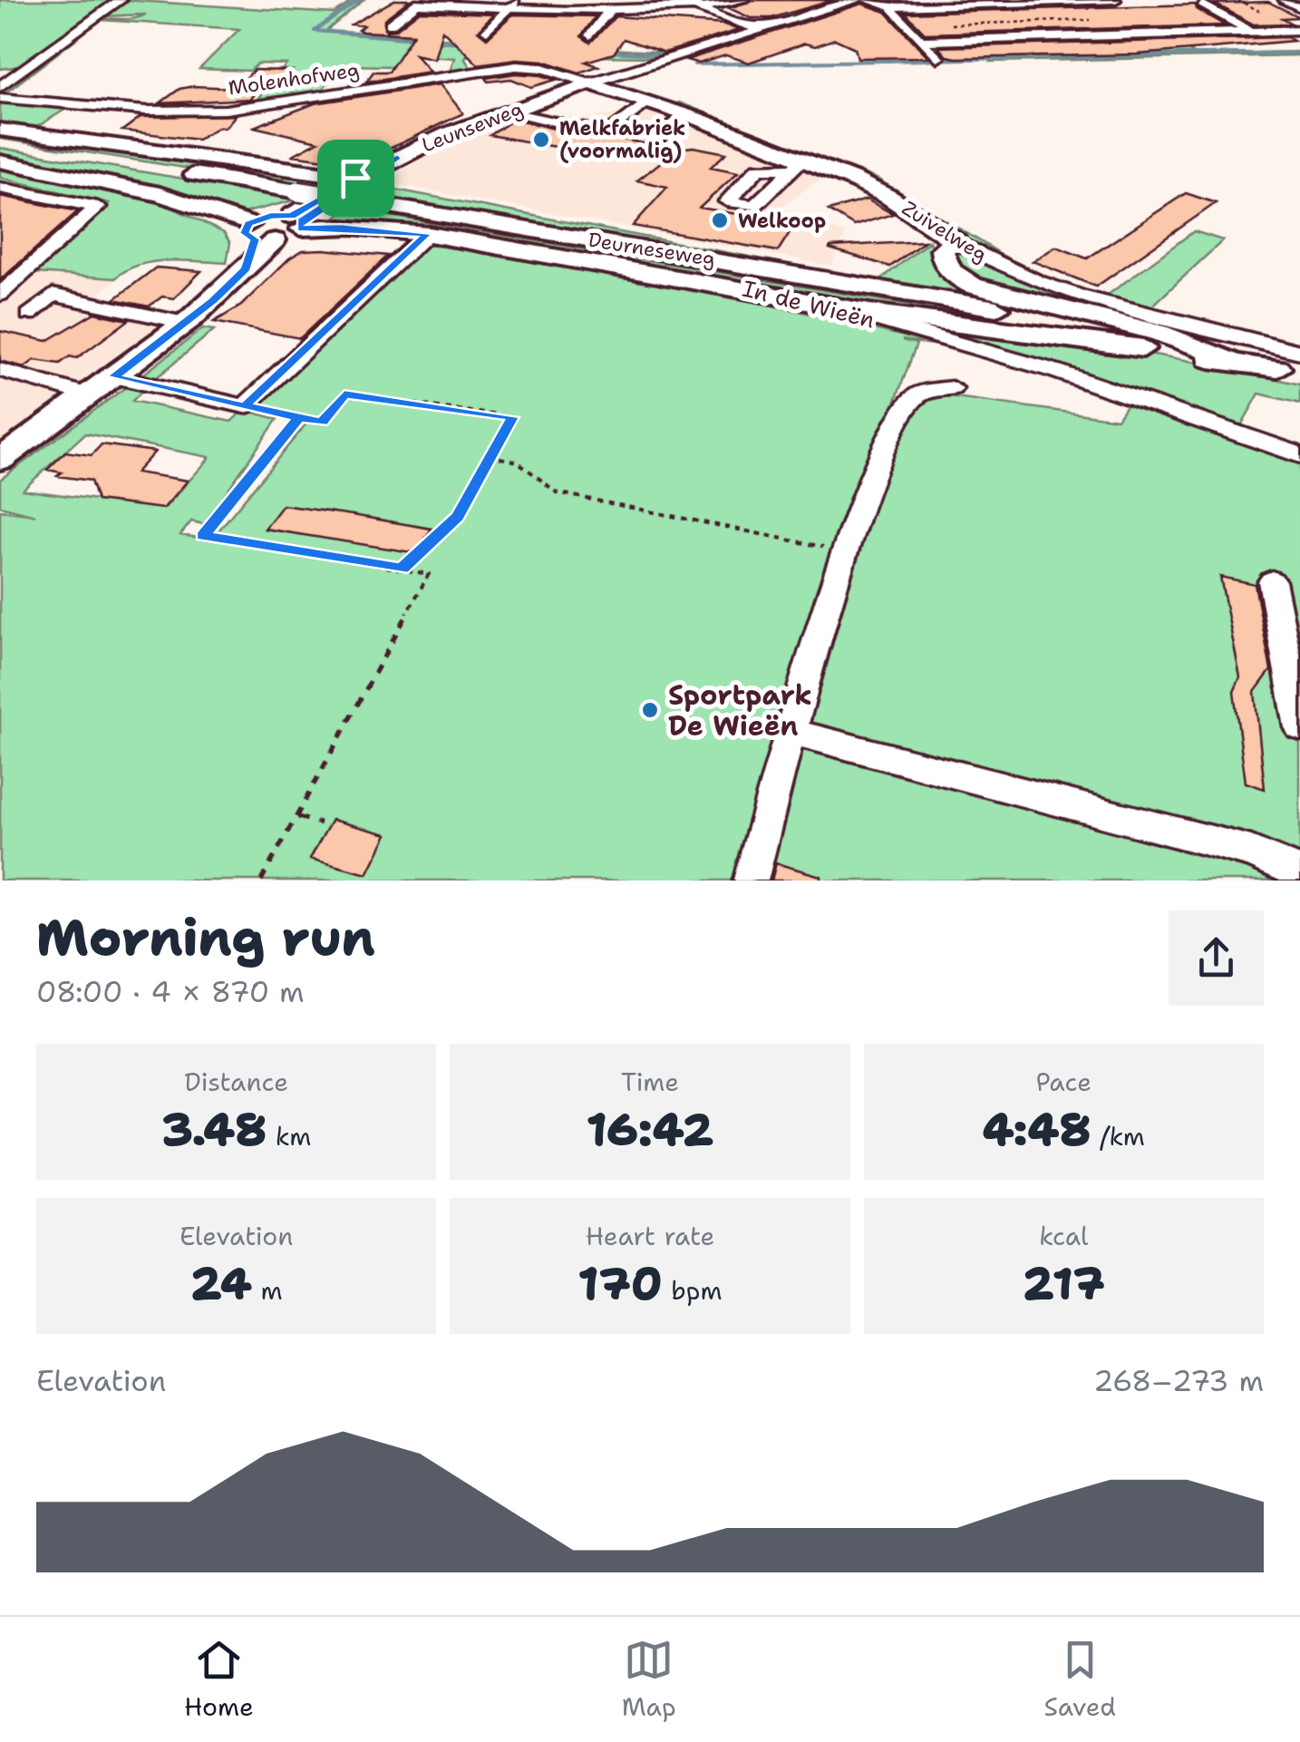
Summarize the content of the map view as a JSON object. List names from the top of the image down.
{
  "streets": {
    "main road": [
      "Leunseweg",
      "Zuivelweg",
      "Deurneseweg",
      "In de Wieën"
    ],
    "street": ["Molenhofweg"]
  },
  "crossings": [
    ["Molenhofweg", "Leunseweg"],
    ["Molenhofweg", "Zuivelweg"],
    ["Leunseweg", "Zuivelweg"],
    ["Leunseweg", "Deurneseweg"],
    ["Leunseweg", "In de Wieën"],
    ["Zuivelweg", "Deurneseweg"],
    ["Zuivelweg", "In de Wieën"],
    ["Deurneseweg", "In de Wieën"]
  ],
  "places": ["Melkfabriek (voormalig)", "Welkoop", "Sportpark De Wieën"],
  "page": {
    "heading": ["Morning run", "08:00 · 4 × 870 m"],
    "stats": [
      ["Distance", "3.48 km"],
      ["Time", "16:42"],
      ["Pace", "4:48 /km"],
      ["Elevation", "24 m"],
      ["Heart rate", "170 bpm"],
      ["kcal", "217"]
    ],
    "chart": ["Elevation", "268–273 m"],
    "tabs": ["Home", "Map", "Saved"]
  }
}
